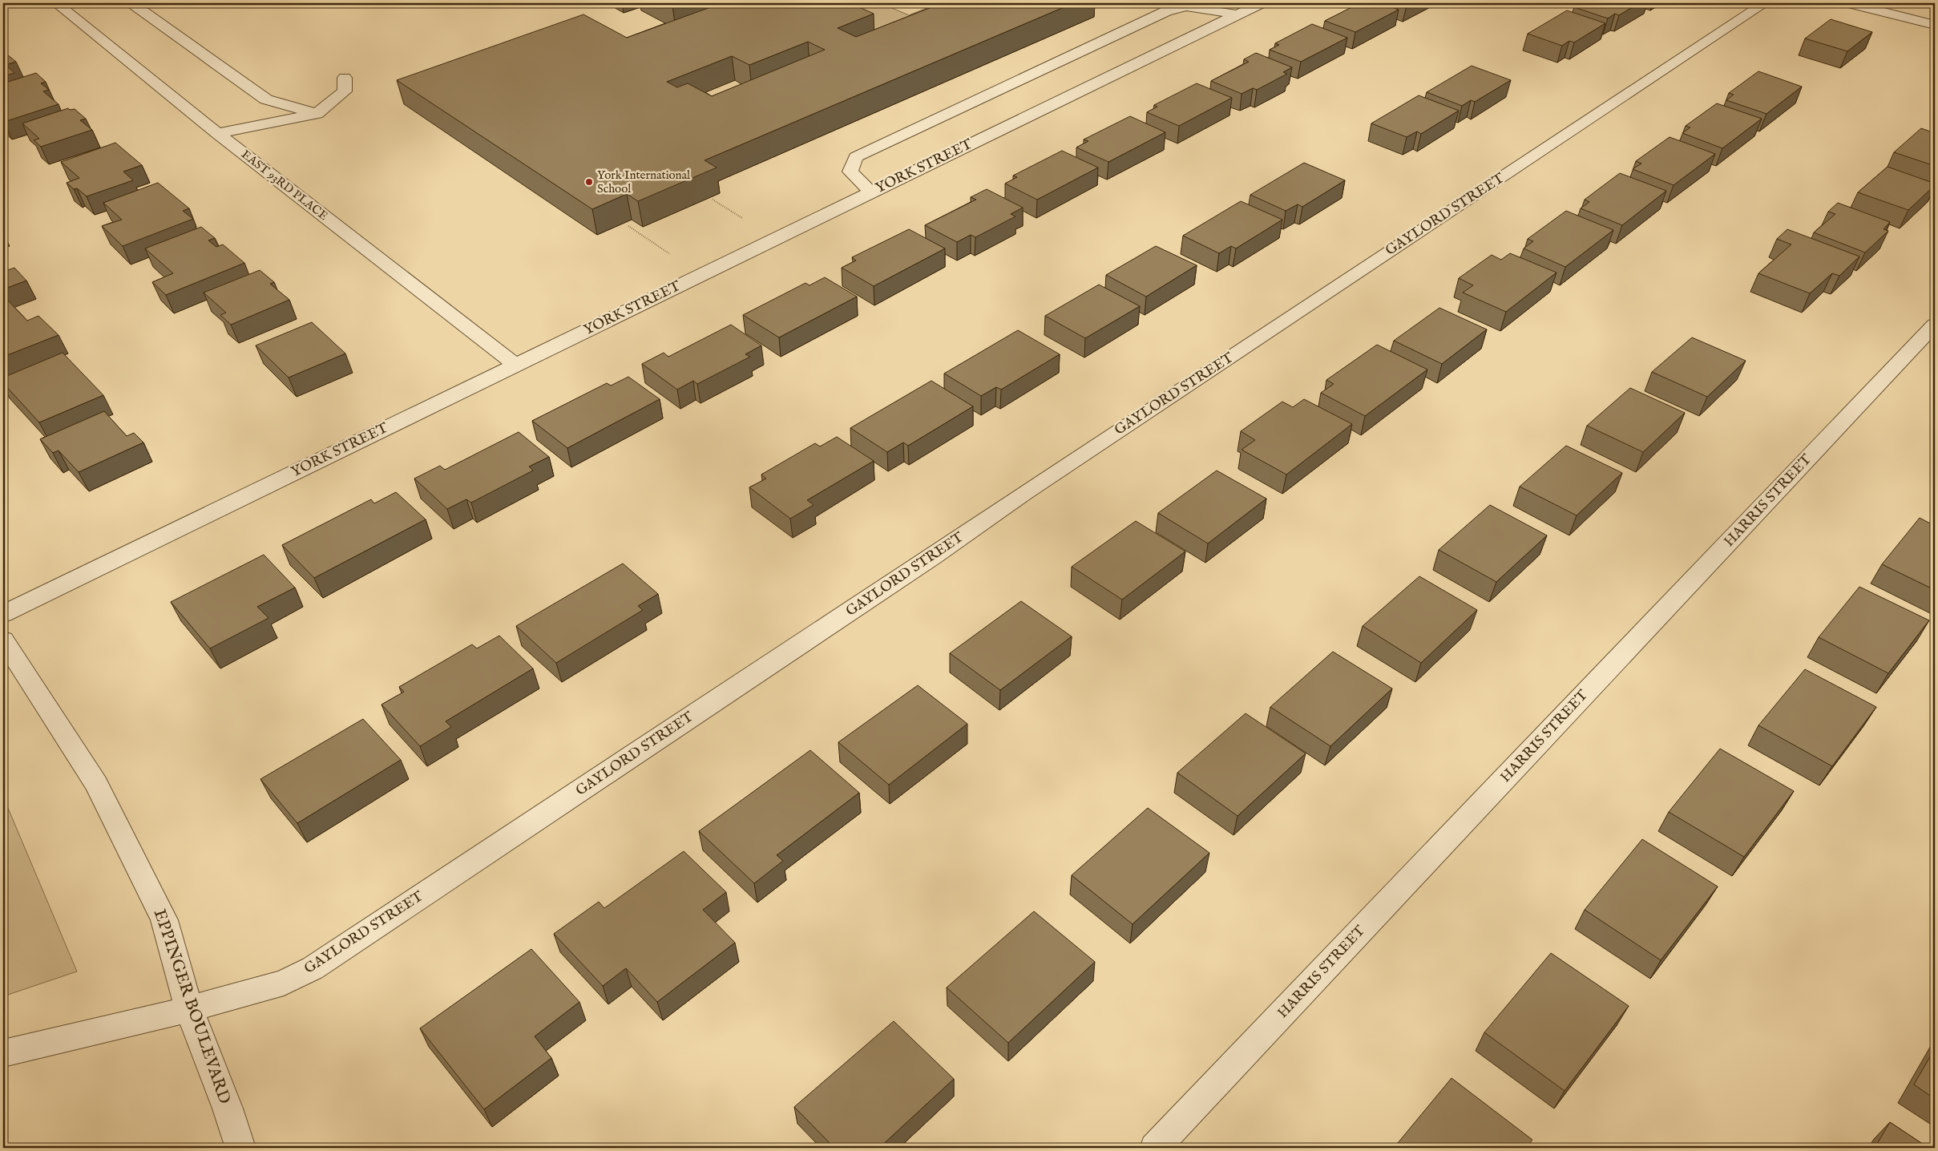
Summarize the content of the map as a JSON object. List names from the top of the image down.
{
  "streets": {
    "street": [
      "YORK STREET",
      "EAST 93RD PLACE",
      "GAYLORD STREET",
      "HARRIS STREET",
      "EPPINGER BOULEVARD"
    ]
  },
  "crossings": [
    ["YORK STREET", "EAST 93RD PLACE"],
    ["GAYLORD STREET", "EPPINGER BOULEVARD"]
  ],
  "places": ["York International School"]
}
